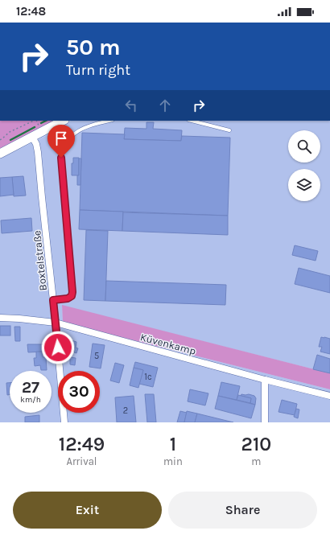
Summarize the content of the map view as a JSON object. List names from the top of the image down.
{
  "streets": {
    "street": ["Boxtelstraße", "Küvenkamp"]
  },
  "crossings": [
    ["Boxtelstraße", "Küvenkamp"]
  ],
  "house_numbers": ["5", "1c", "2"],
  "page": {
    "status": "12:48",
    "turn": ["50 m", "Turn right"],
    "speed": "27 km/h",
    "limit": "30",
    "eta": [
      "12:49",
      "Arrival",
      "1",
      "min",
      "210",
      "m"
    ],
    "buttons": ["Exit", "Share"]
  }
}
